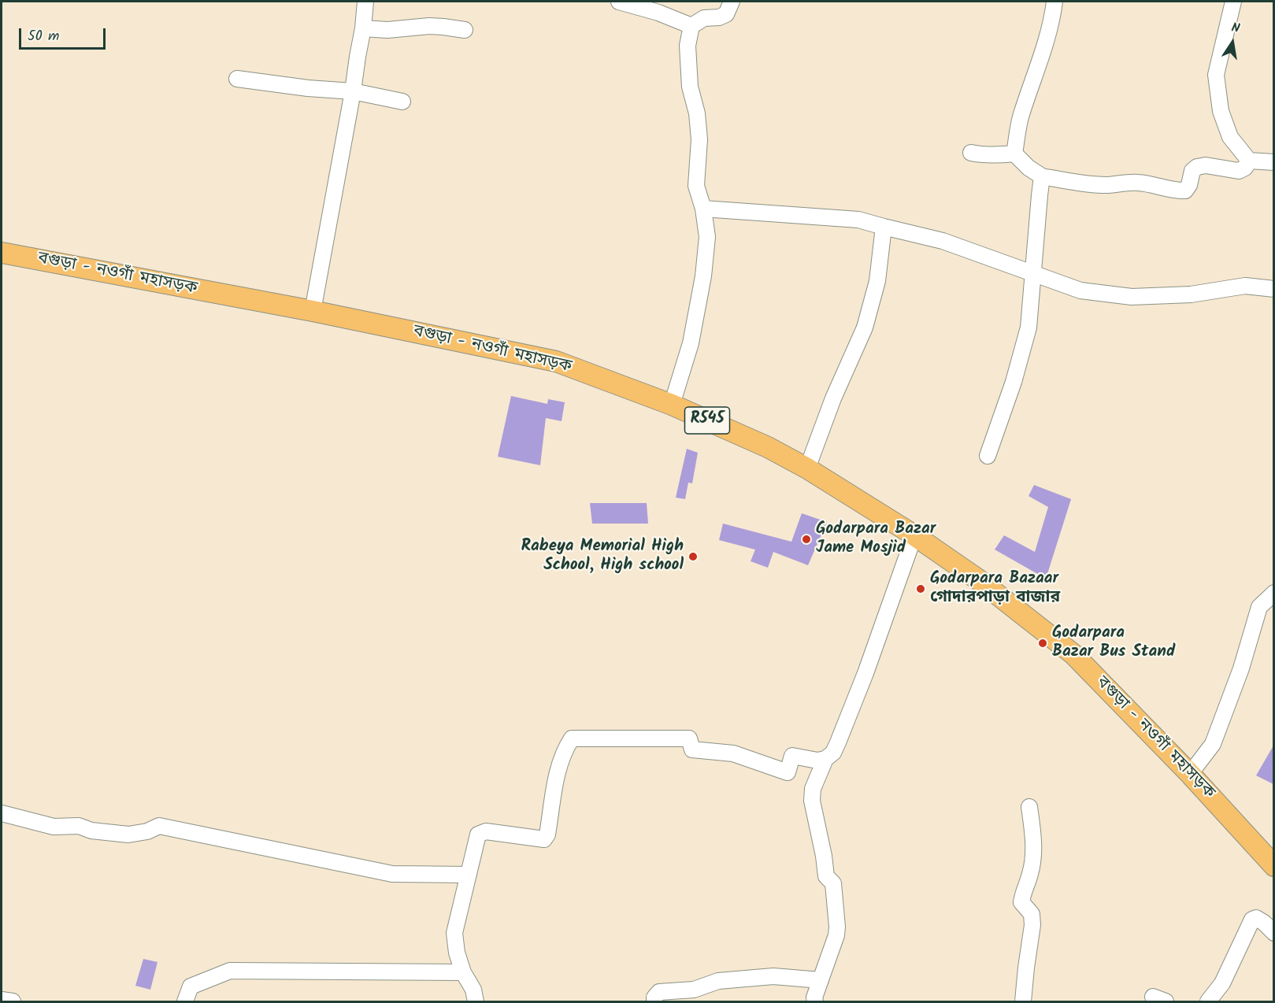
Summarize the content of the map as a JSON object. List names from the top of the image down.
{
  "streets": {
    "main road": ["বগুড়া - নওগাঁ মহাসড়ক", "R545"]
  },
  "places": [
    "Godarpara Bazar Jame Mosjid",
    "Rabeya Memorial High School, High school",
    "Godarpara Bazaar গোদারপাড়া বাজার",
    "Godarpara Bazar Bus Stand"
  ],
  "scale_bar": "50 m",
  "north": "top"
}
